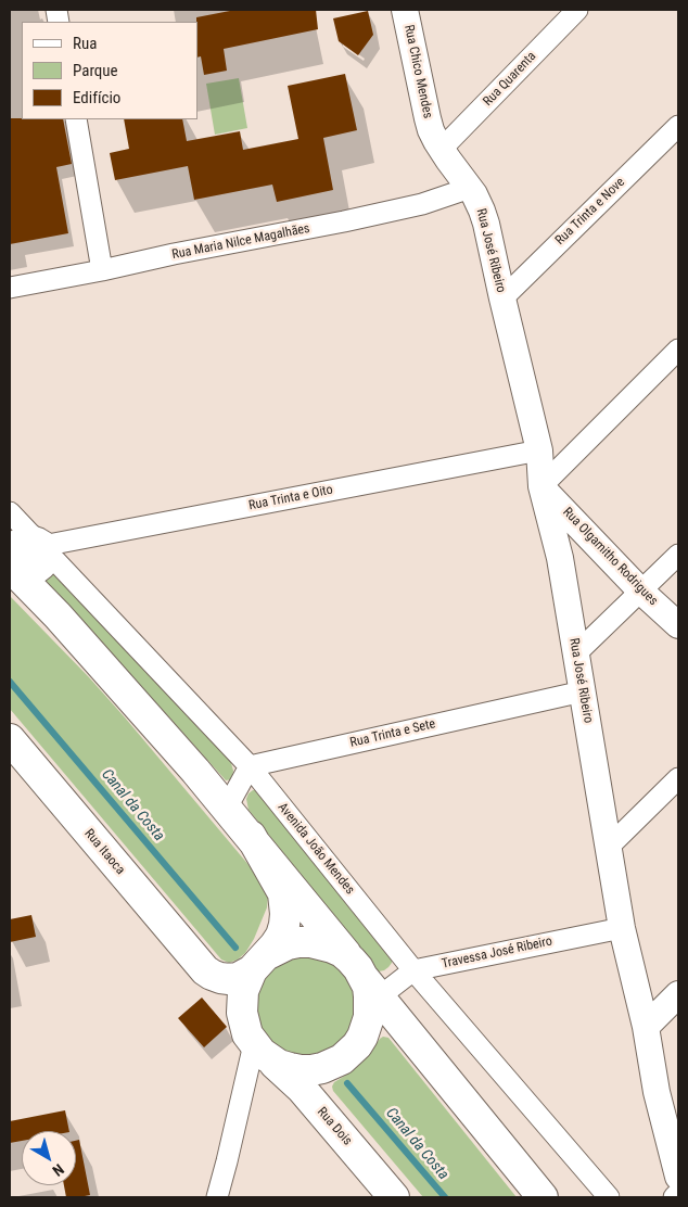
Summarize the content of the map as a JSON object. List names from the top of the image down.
{
  "streets": {
    "main road": ["Rua Itaoca", "Rua Dois"],
    "street": [
      "Rua Chico Mendes",
      "Rua Quarenta",
      "Rua Trinta e Nove",
      "Rua Maria Nilce Magalhães",
      "Rua José Ribeiro",
      "Rua Trinta e Oito",
      "Rua Olgamitho Rodrigues",
      "Rua Trinta e Sete",
      "Avenida João Mendes",
      "Travessa José Ribeiro"
    ]
  },
  "crossings": [
    ["Rua Chico Mendes", "Rua Quarenta"],
    ["Rua Chico Mendes", "Rua Maria Nilce Magalhães"],
    ["Rua Chico Mendes", "Rua José Ribeiro"],
    ["Rua Trinta e Nove", "Rua José Ribeiro"],
    ["Rua Maria Nilce Magalhães", "Rua José Ribeiro"],
    ["Rua José Ribeiro", "Rua Trinta e Oito"],
    ["Rua José Ribeiro", "Rua Olgamitho Rodrigues"],
    ["Rua José Ribeiro", "Rua Trinta e Sete"],
    ["Rua José Ribeiro", "Travessa José Ribeiro"],
    ["Rua Trinta e Oito", "Avenida João Mendes"],
    ["Rua Trinta e Sete", "Avenida João Mendes"],
    ["Avenida João Mendes", "Travessa José Ribeiro"],
    ["Rua Itaoca", "Rua Dois"],
    ["Travessa José Ribeiro", "Rua Dois"]
  ],
  "water": ["Canal da Costa"],
  "legend": ["Rua", "Parque", "Edifício"],
  "north": "bottom right"
}
